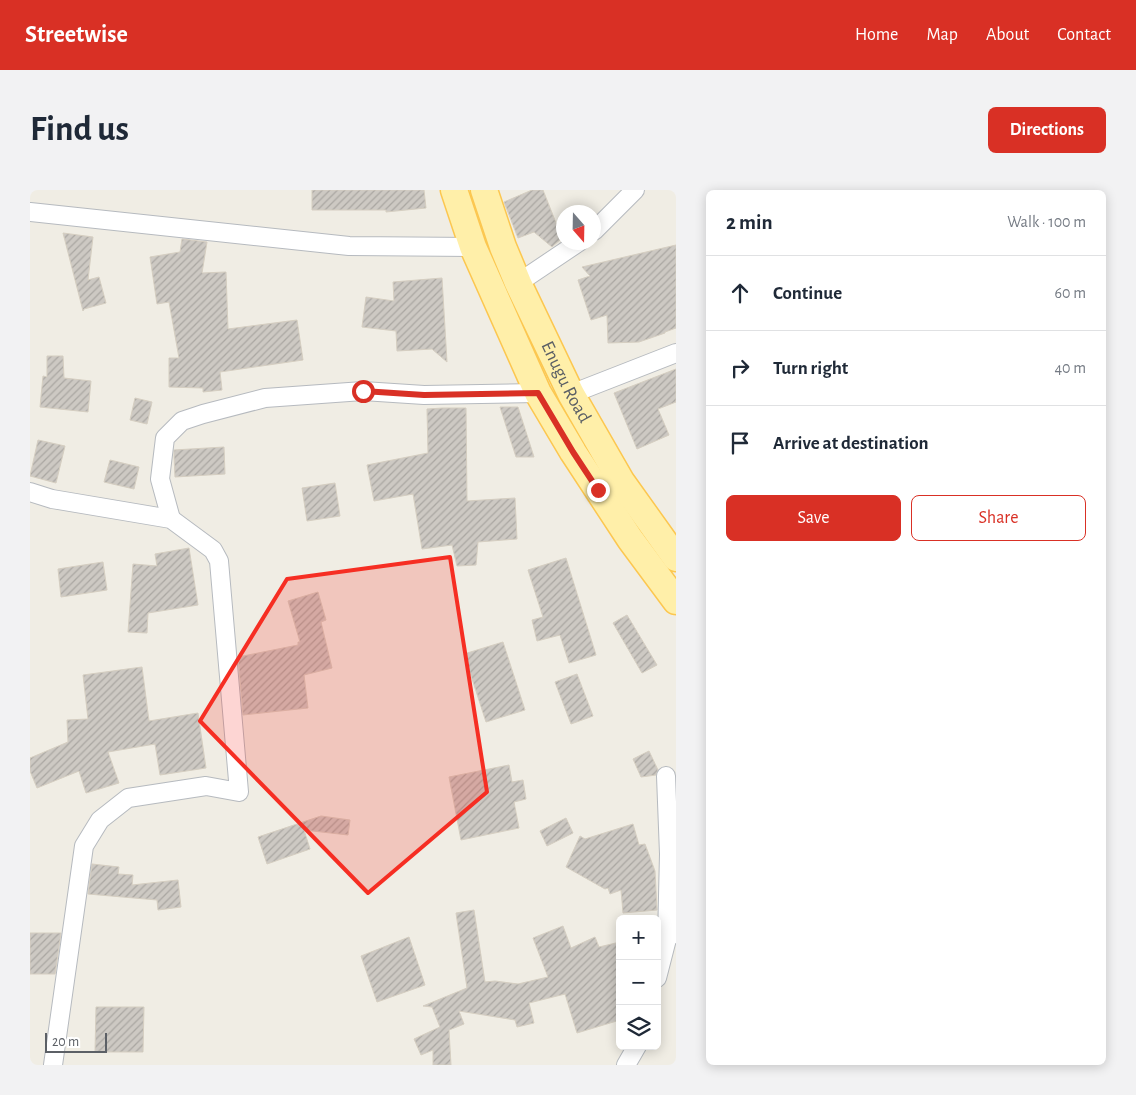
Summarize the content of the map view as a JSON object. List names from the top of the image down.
{
  "streets": {
    "main road": ["Enugu Road"]
  },
  "scale_bar": "20 m",
  "north": "bottom",
  "page": {
    "header": "Streetwise",
    "nav": [
      "Home",
      "Map",
      "About",
      "Contact"
    ],
    "buttons": [
      "Directions",
      ["Save", "Share"]
    ],
    "title": "Find us",
    "heading": ["2 min", "Walk · 100 m"],
    "list": [
      ["Continue", "60 m"],
      ["Turn right", "40 m"],
      "Arrive at destination"
    ],
    "map_buttons": ["+", "−"],
    "scale": "20 m"
  }
}
